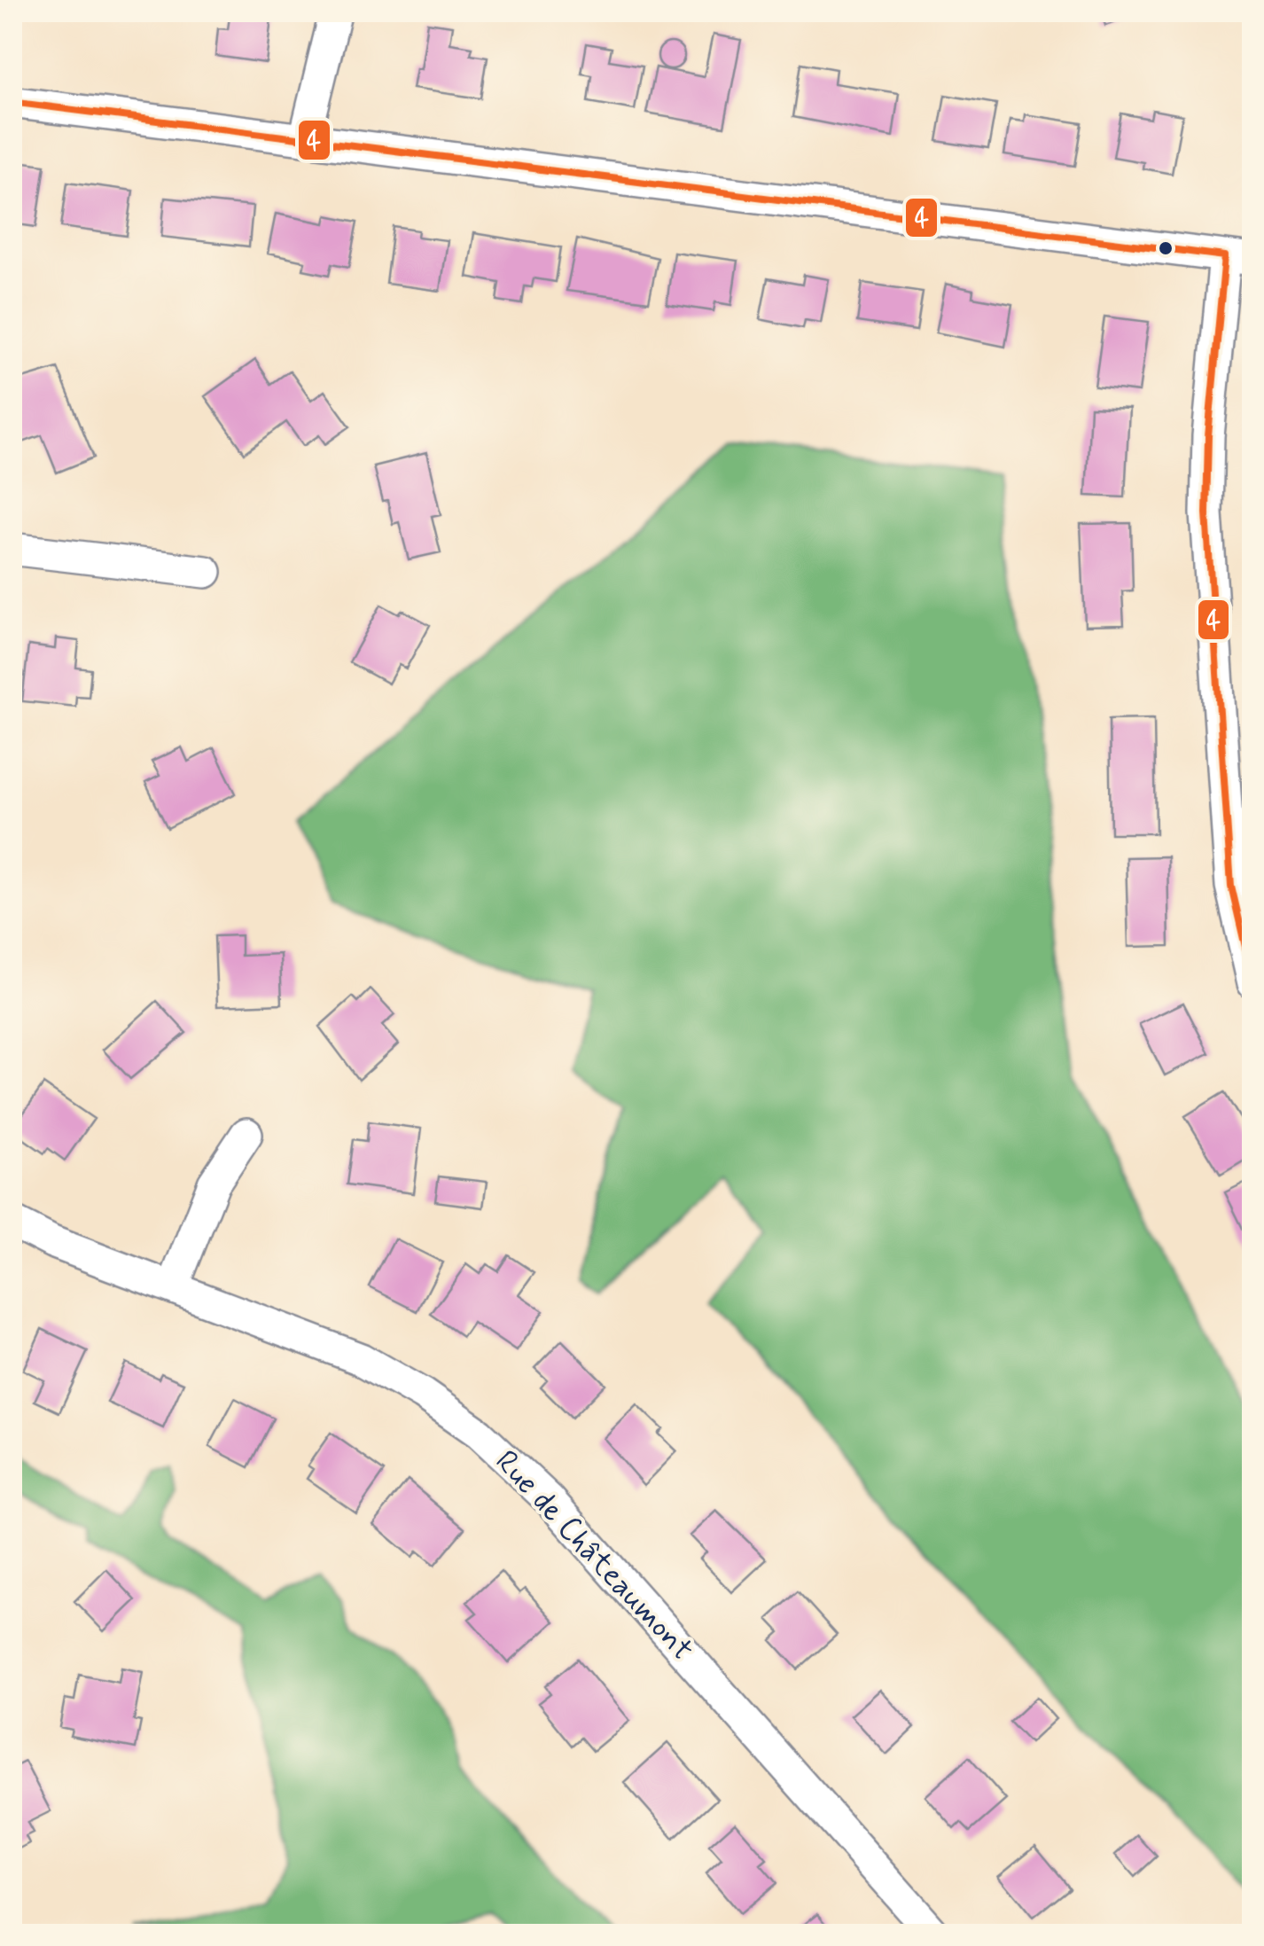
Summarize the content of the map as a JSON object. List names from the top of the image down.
{
  "streets": {
    "street": ["Rue de Châteaumont"]
  },
  "lines": ["transit line 4"]
}
